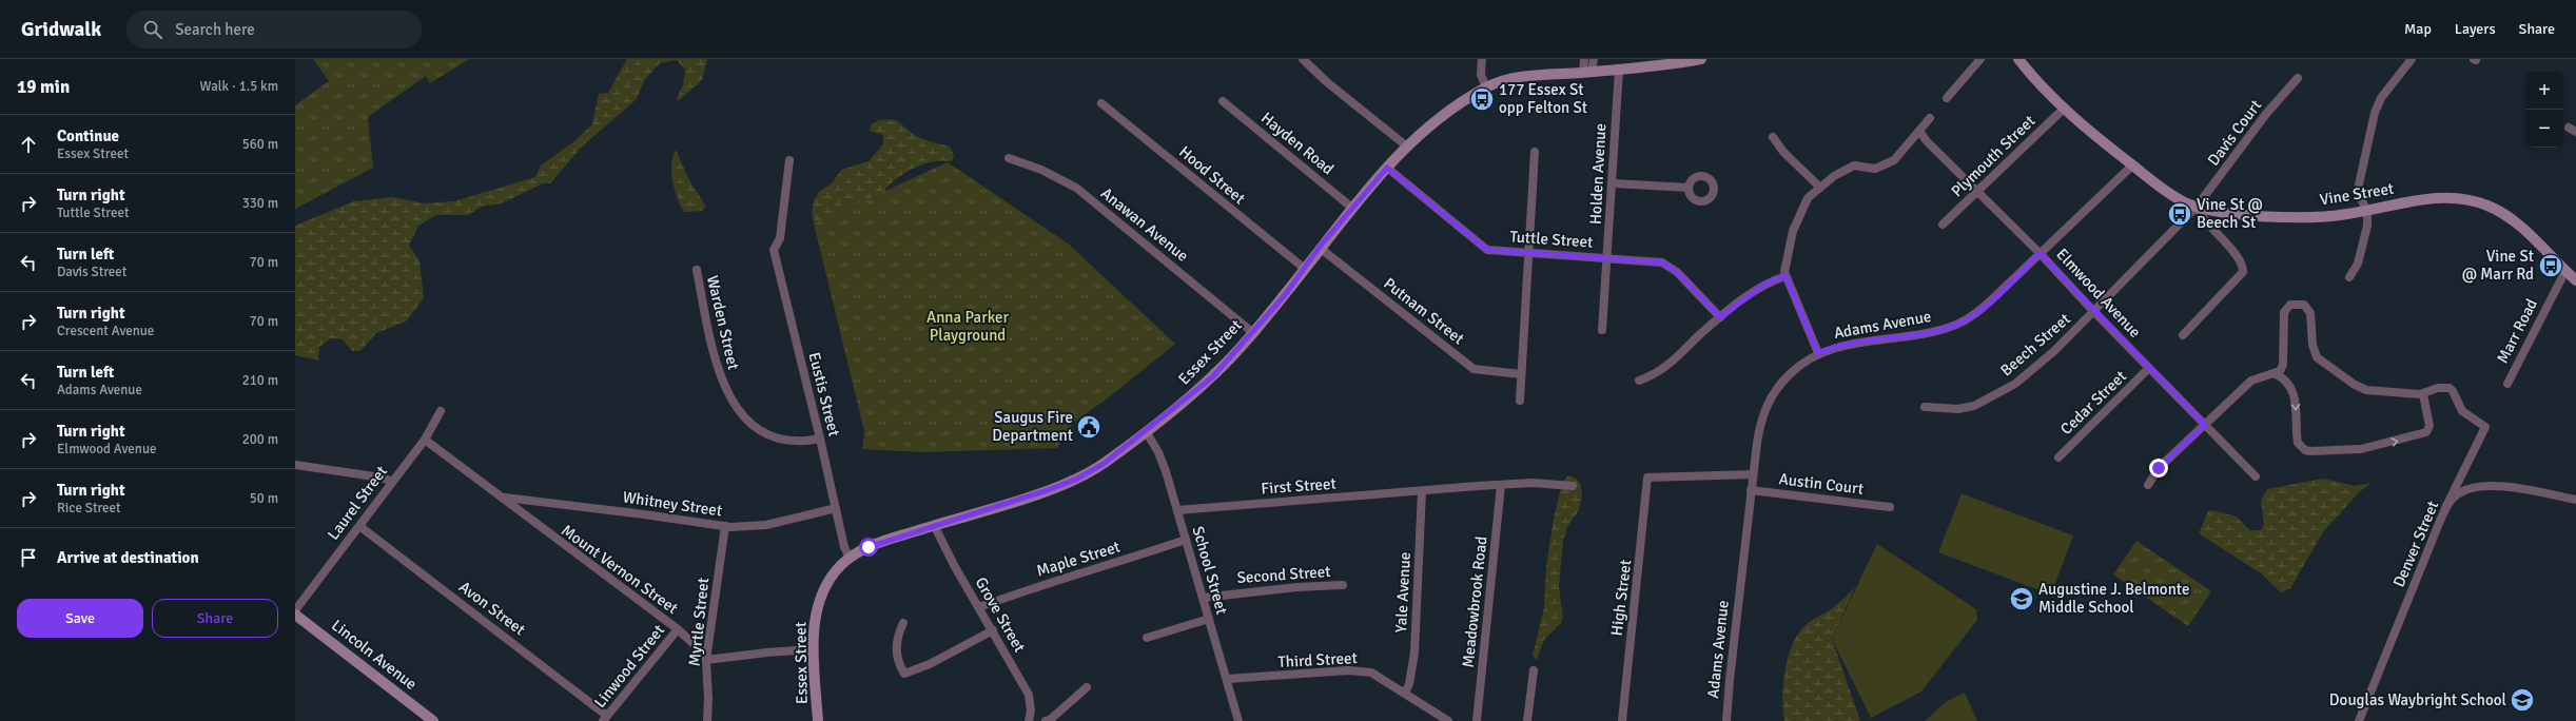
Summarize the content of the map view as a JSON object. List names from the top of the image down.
{
  "streets": {
    "main road": ["Vine Street", "Essex Street", "Lincoln Avenue"],
    "street": [
      "Davis Court",
      "Hayden Road",
      "Plymouth Street",
      "Holden Avenue",
      "Hood Street",
      "Anawan Avenue",
      "Tuttle Street",
      "Elmwood Avenue",
      "Putnam Street",
      "Warden Street",
      "Adams Avenue",
      "Marr Road",
      "Beech Street",
      "Eustis Street",
      "Cedar Street",
      "Austin Court",
      "First Street",
      "Laurel Street",
      "Whitney Street",
      "Denver Street",
      "Maple Street",
      "Mount Vernon Street",
      "School Street",
      "Second Street",
      "Yale Avenue",
      "High Street",
      "Meadowbrook Road",
      "Avon Street",
      "Grove Street",
      "Myrtle Street",
      "Third Street",
      "Linwood Street"
    ]
  },
  "crossings": [
    ["Davis Court", "Vine Street"],
    ["Davis Court", "Beech Street"],
    ["Hayden Road", "Essex Street"],
    ["Plymouth Street", "Vine Street"],
    ["Plymouth Street", "Elmwood Avenue"],
    ["Holden Avenue", "Tuttle Street"],
    ["Holden Avenue", "Essex Street"],
    ["Hood Street", "Essex Street"],
    ["Vine Street", "Adams Avenue"],
    ["Vine Street", "Marr Road"],
    ["Vine Street", "Beech Street"],
    ["Anawan Avenue", "Essex Street"],
    ["Tuttle Street", "Essex Street"],
    ["Elmwood Avenue", "Adams Avenue"],
    ["Elmwood Avenue", "Beech Street"],
    ["Elmwood Avenue", "Cedar Street"],
    ["Putnam Street", "Essex Street"],
    ["Warden Street", "Eustis Street"],
    ["Adams Avenue", "Austin Court"],
    ["Adams Avenue", "High Street"],
    ["Essex Street", "Eustis Street"],
    ["Essex Street", "School Street"],
    ["Essex Street", "Grove Street"],
    ["Eustis Street", "Whitney Street"],
    ["First Street", "School Street"],
    ["First Street", "Yale Avenue"],
    ["First Street", "Meadowbrook Road"],
    ["Laurel Street", "Mount Vernon Street"],
    ["Laurel Street", "Avon Street"],
    ["Whitney Street", "Mount Vernon Street"],
    ["Whitney Street", "Myrtle Street"],
    ["Maple Street", "School Street"],
    ["Maple Street", "Grove Street"],
    ["Mount Vernon Street", "Myrtle Street"],
    ["Mount Vernon Street", "Linwood Street"],
    ["School Street", "Second Street"],
    ["School Street", "Third Street"],
    ["Yale Avenue", "Third Street"],
    ["Avon Street", "Linwood Street"]
  ],
  "parks": ["Anna Parker Playground"],
  "places": {
    "bus stop": ["177 Essex St opp Felton St", "Vine St @ Beech St", "Vine St @ Marr Rd"],
    "public building": ["Saugus Fire Department"],
    "school or university": ["Augustine J. Belmonte Middle School", "Douglas Waybright School"]
  },
  "page": {
    "header": "Gridwalk",
    "search": "Search here",
    "nav": ["Map", "Layers", "Share"],
    "heading": ["19 min", "Walk · 1.5 km"],
    "map_buttons": ["+", "−"],
    "list": [
      ["Continue", "Essex Street", "560 m"],
      ["Turn right", "Tuttle Street", "330 m"],
      ["Turn left", "Davis Street", "70 m"],
      ["Turn right", "Crescent Avenue", "70 m"],
      ["Turn left", "Adams Avenue", "210 m"],
      ["Turn right", "Elmwood Avenue", "200 m"],
      ["Turn right", "Rice Street", "50 m"],
      "Arrive at destination"
    ],
    "buttons": ["Save", "Share"]
  }
}
